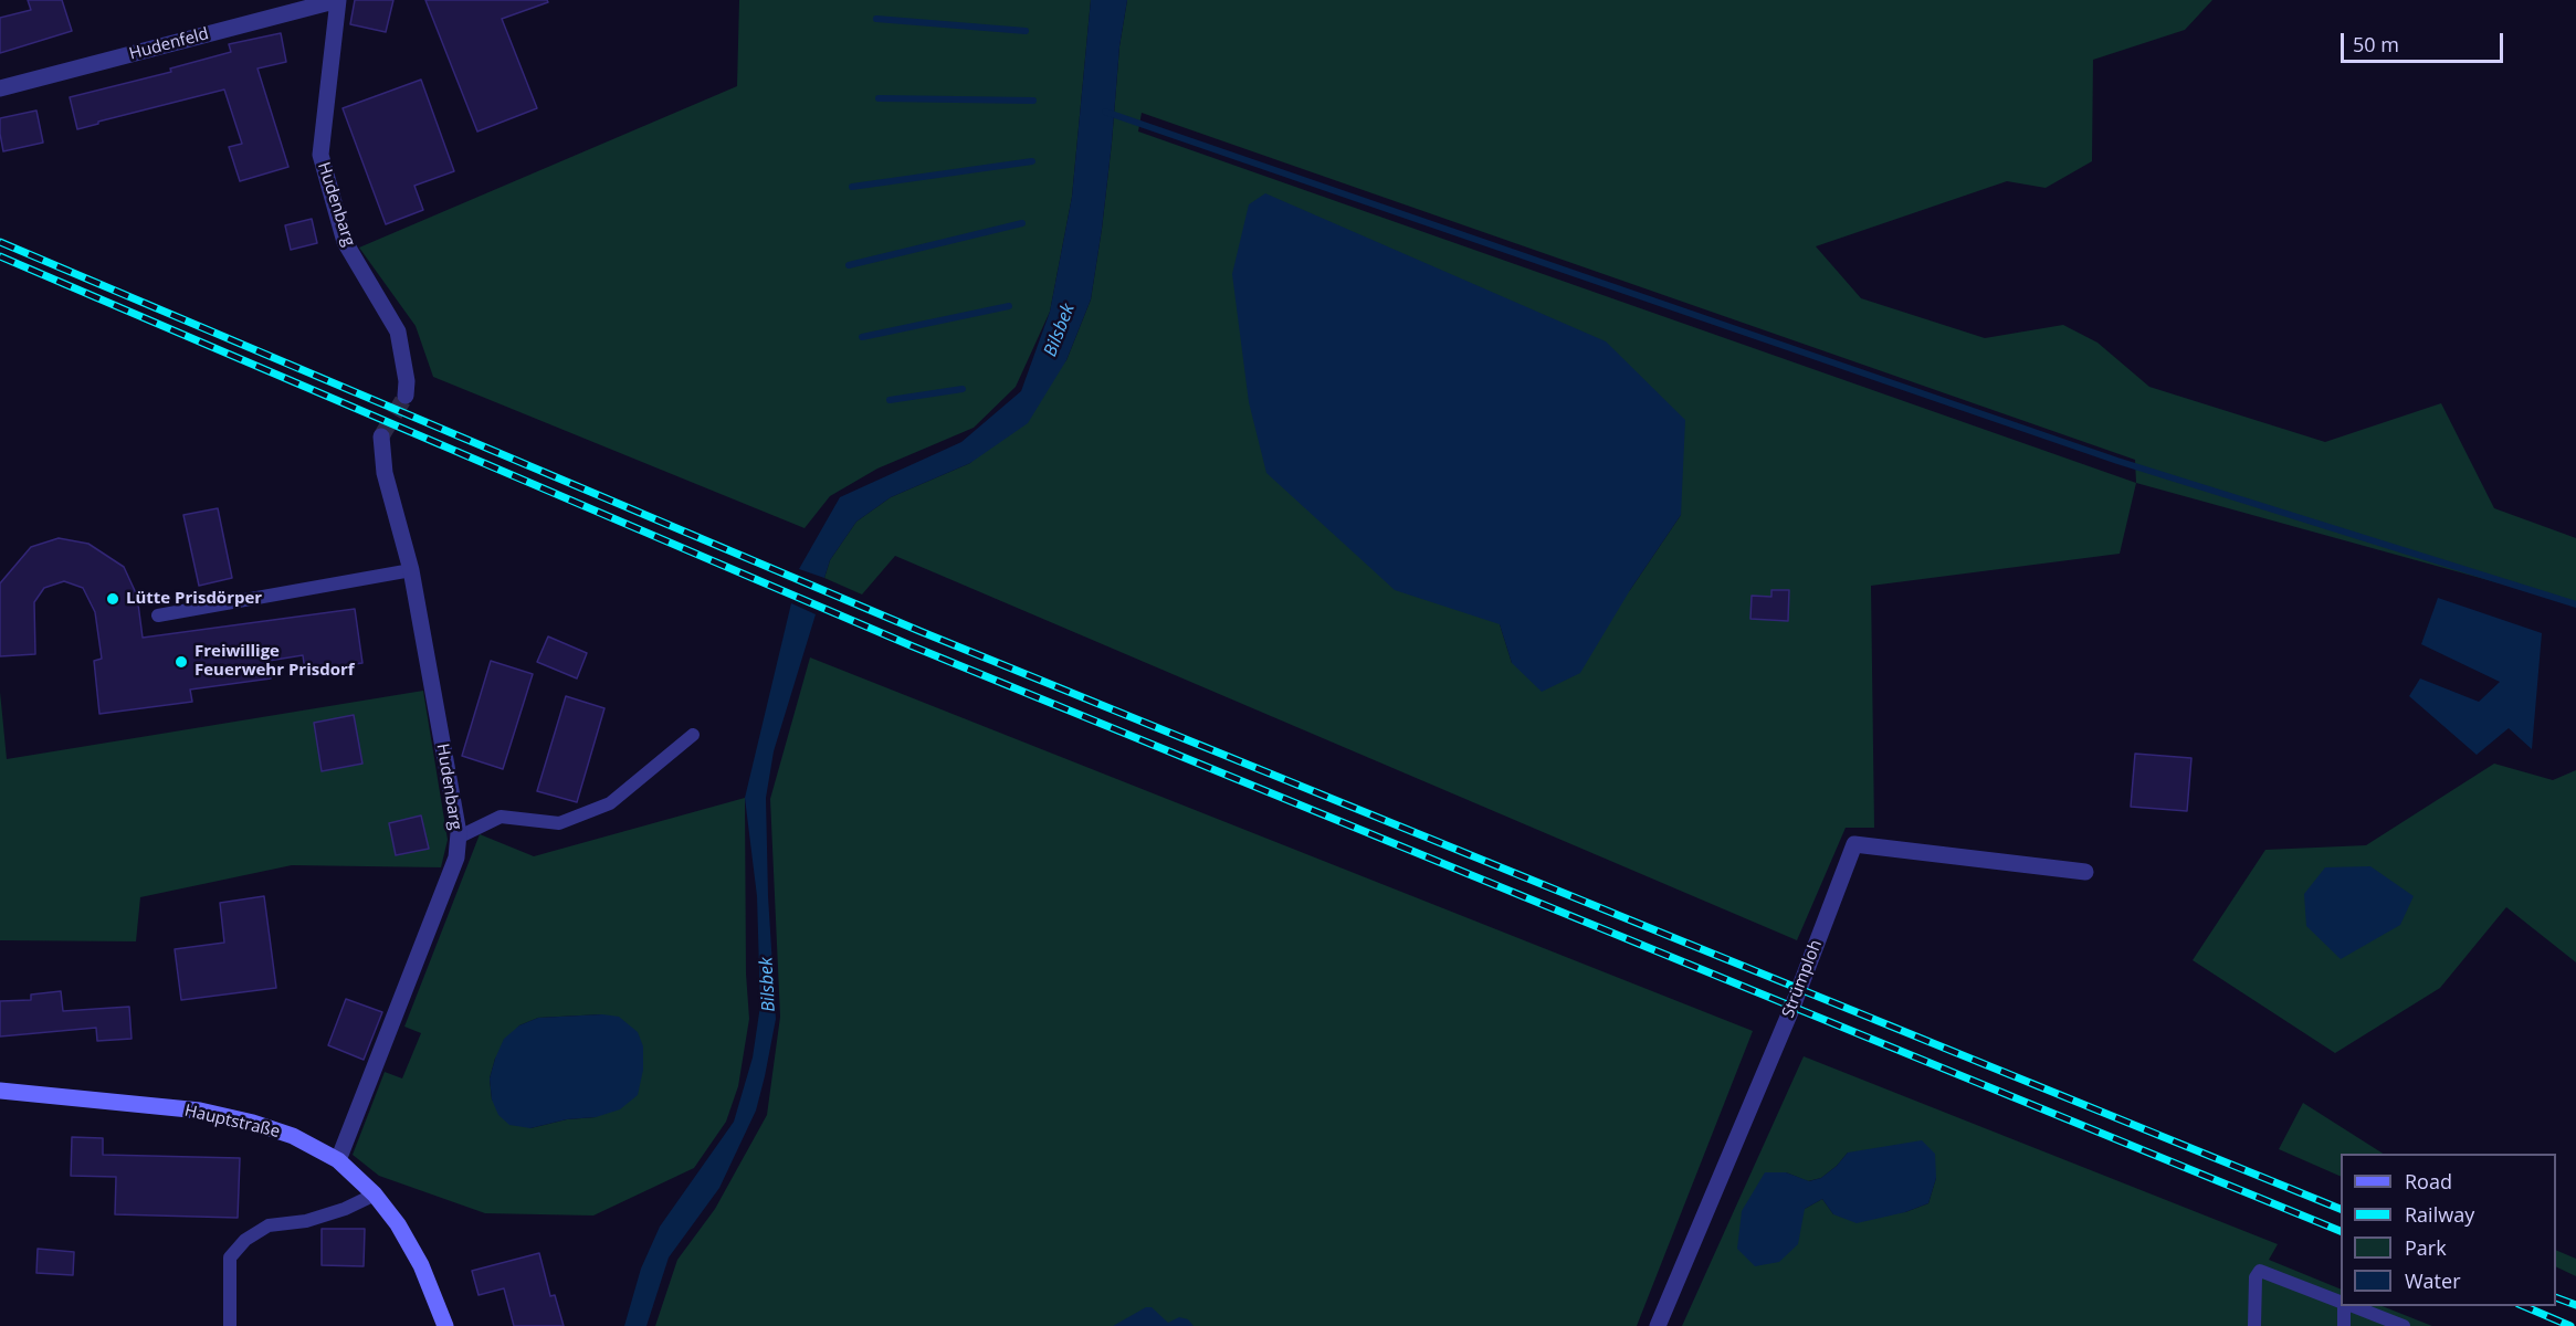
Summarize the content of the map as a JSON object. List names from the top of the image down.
{
  "streets": {
    "main road": ["Hauptstraße"],
    "street": ["Hudenfeld", "Hudenbarg", "Strümploh"]
  },
  "crossings": [
    ["Hudenfeld", "Hudenbarg"],
    ["Hudenbarg", "Hauptstraße"]
  ],
  "water": ["Bilsbek"],
  "places": ["Lütte Prisdörper", "Freiwillige Feuerwehr Prisdorf"],
  "legend": [
    "Road",
    "Railway",
    "Park",
    "Water"
  ],
  "scale_bar": "50 m"
}
